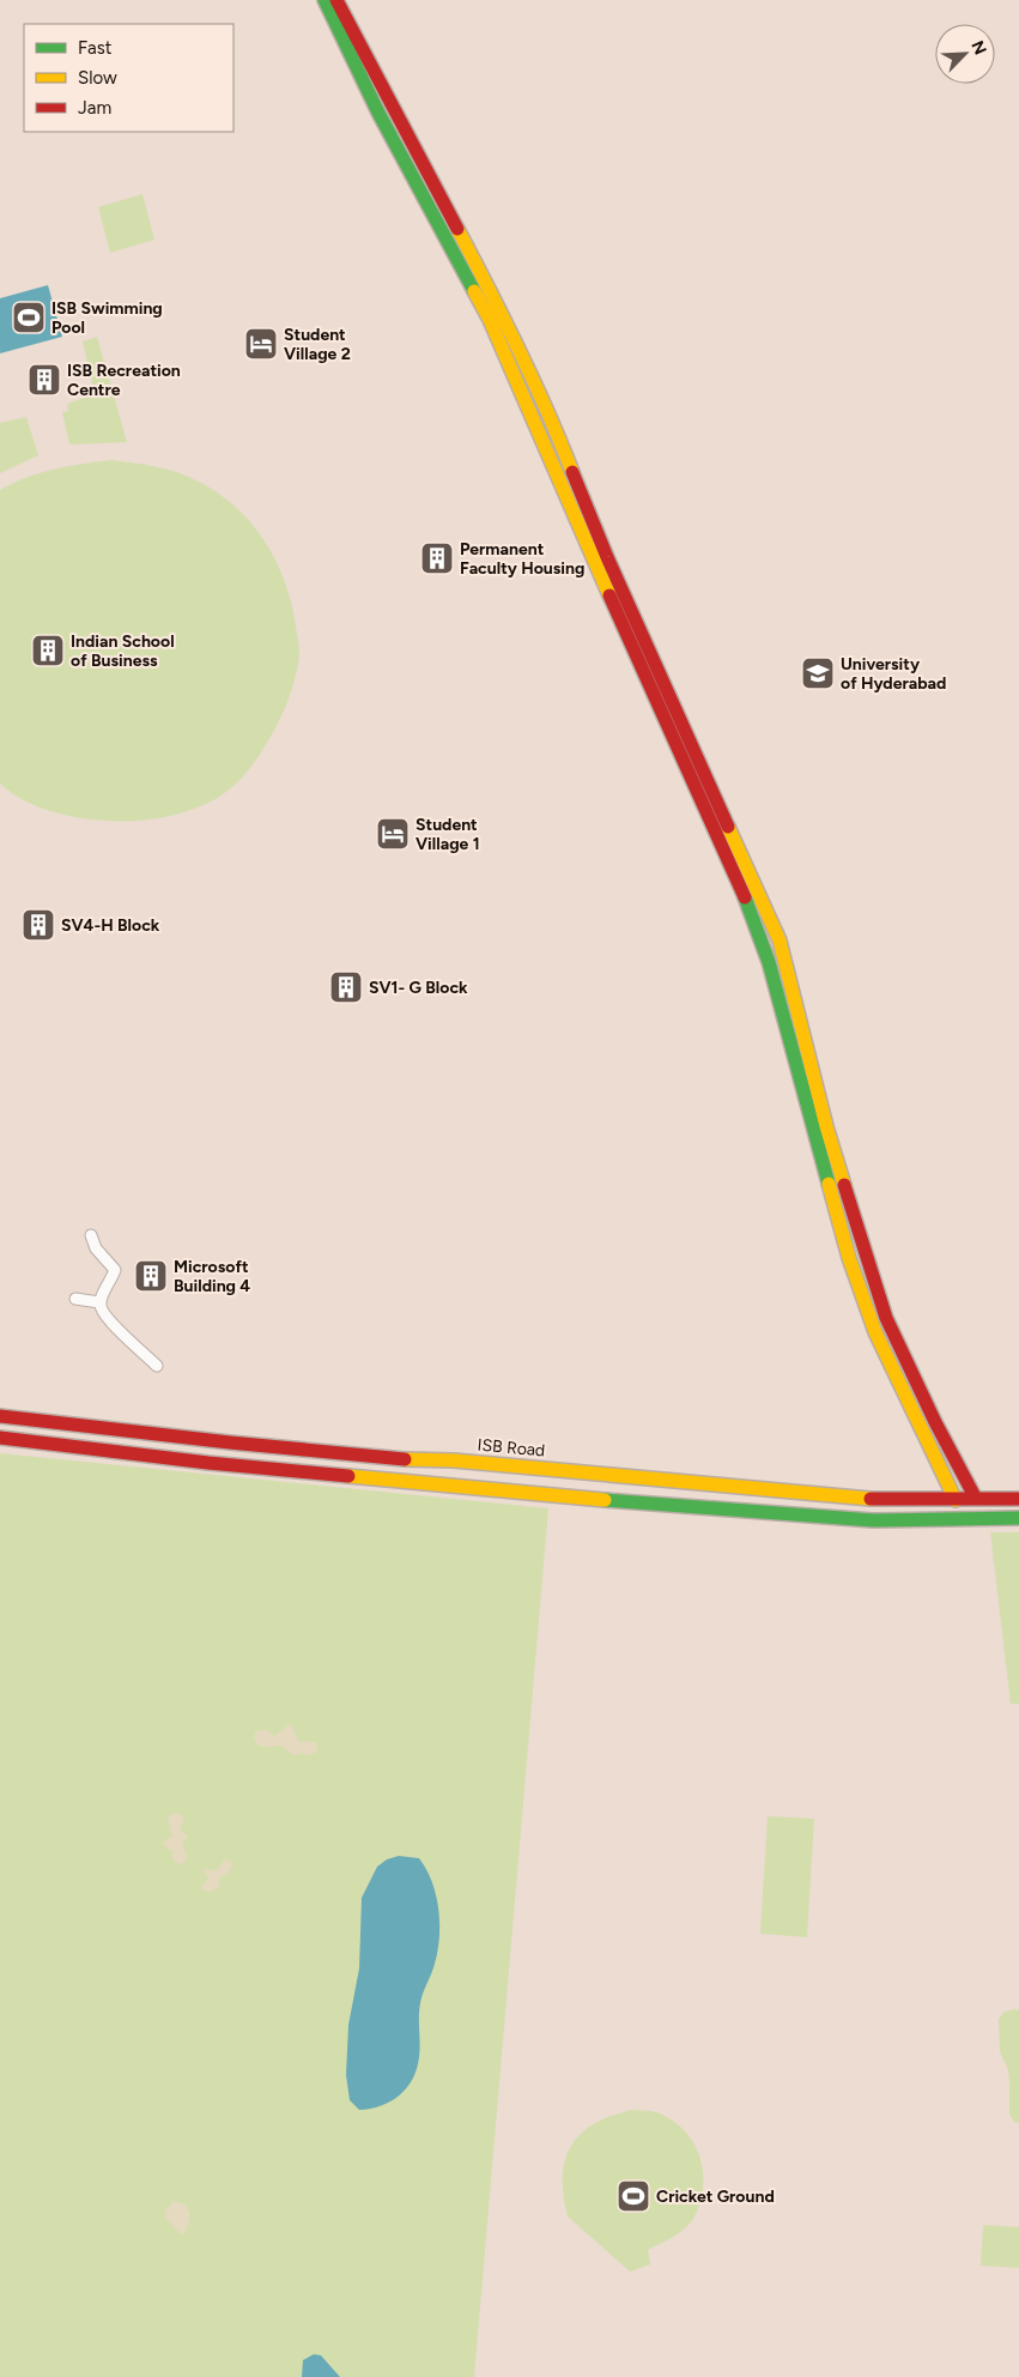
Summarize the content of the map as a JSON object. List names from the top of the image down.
{
  "streets": {
    "street": ["ISB Road"]
  },
  "places": {
    "sports": ["ISB Swimming Pool", "Cricket Ground"],
    "hotel": ["Student Village 2", "Student Village 1"],
    "building": [
      "ISB Recreation Centre",
      "Permanent Faculty Housing",
      "Indian School of Business",
      "SV4-H Block",
      "SV1- G Block",
      "Microsoft Building 4"
    ],
    "school or university": ["University of Hyderabad"]
  },
  "legend": ["Fast", "Slow", "Jam"],
  "north": "top right"
}
